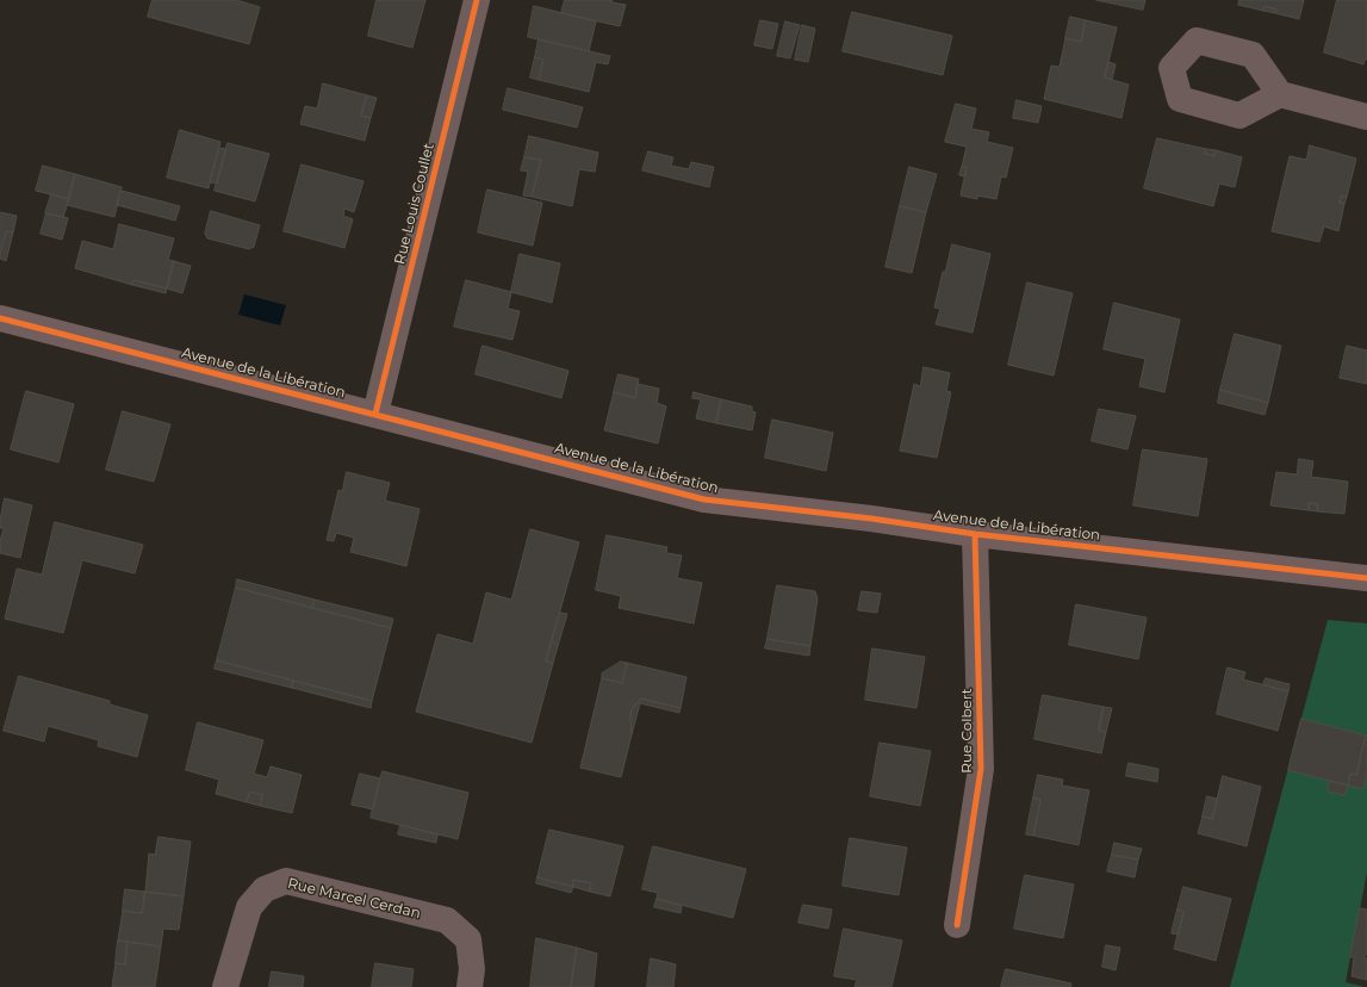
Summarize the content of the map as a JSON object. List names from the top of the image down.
{
  "streets": {
    "main road": ["Avenue de la Libération"],
    "street": ["Rue Louis Coullet", "Rue Colbert", "Rue Marcel Cerdan"]
  },
  "crossings": [
    ["Rue Louis Coullet", "Avenue de la Libération"],
    ["Avenue de la Libération", "Rue Colbert"]
  ]
}
